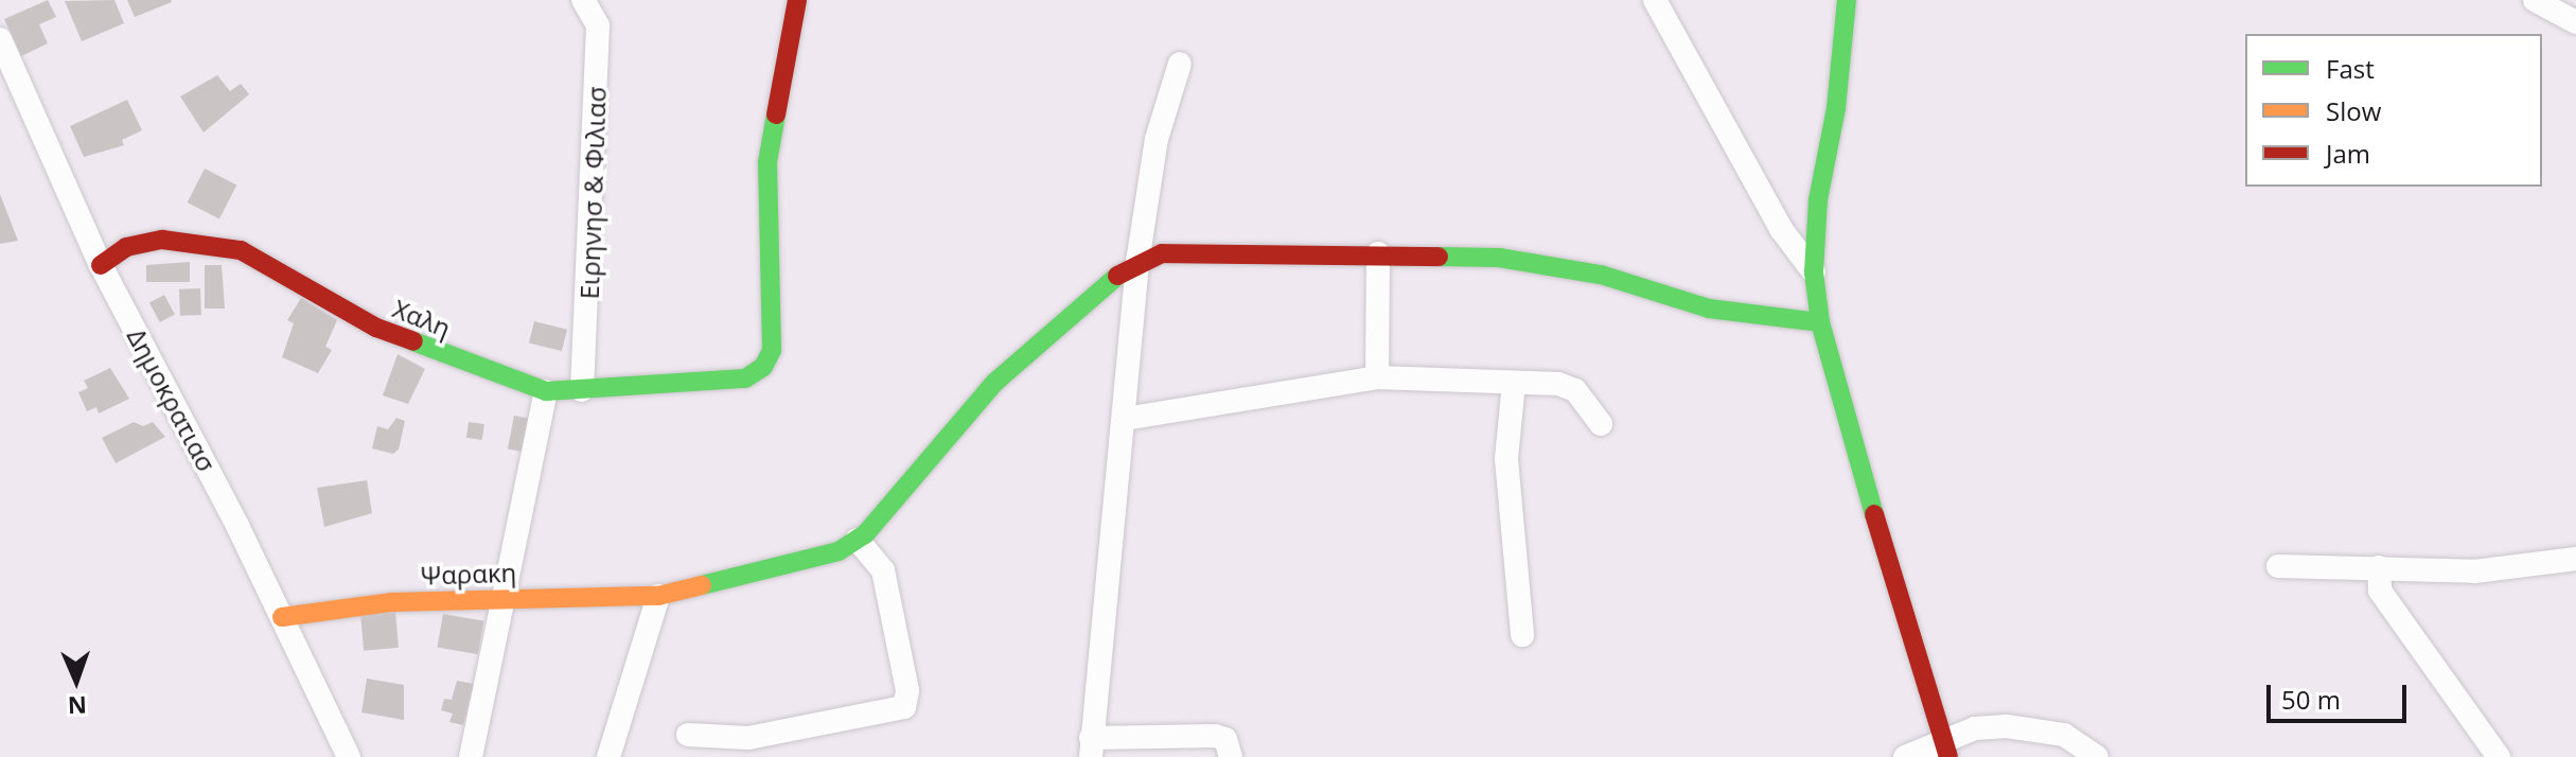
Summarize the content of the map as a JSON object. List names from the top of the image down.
{
  "streets": {
    "street": [
      "Ειρηνησ & Φιλιασ",
      "Χαλη",
      "Δημοκρατιασ",
      "Ψαρακη"
    ]
  },
  "crossings": [
    ["Ειρηνησ & Φιλιασ", "Χαλη"],
    ["Χαλη", "Δημοκρατιασ"],
    ["Δημοκρατιασ", "Ψαρακη"]
  ],
  "legend": ["Fast", "Slow", "Jam"],
  "scale_bar": "50 m",
  "north": "bottom"
}
